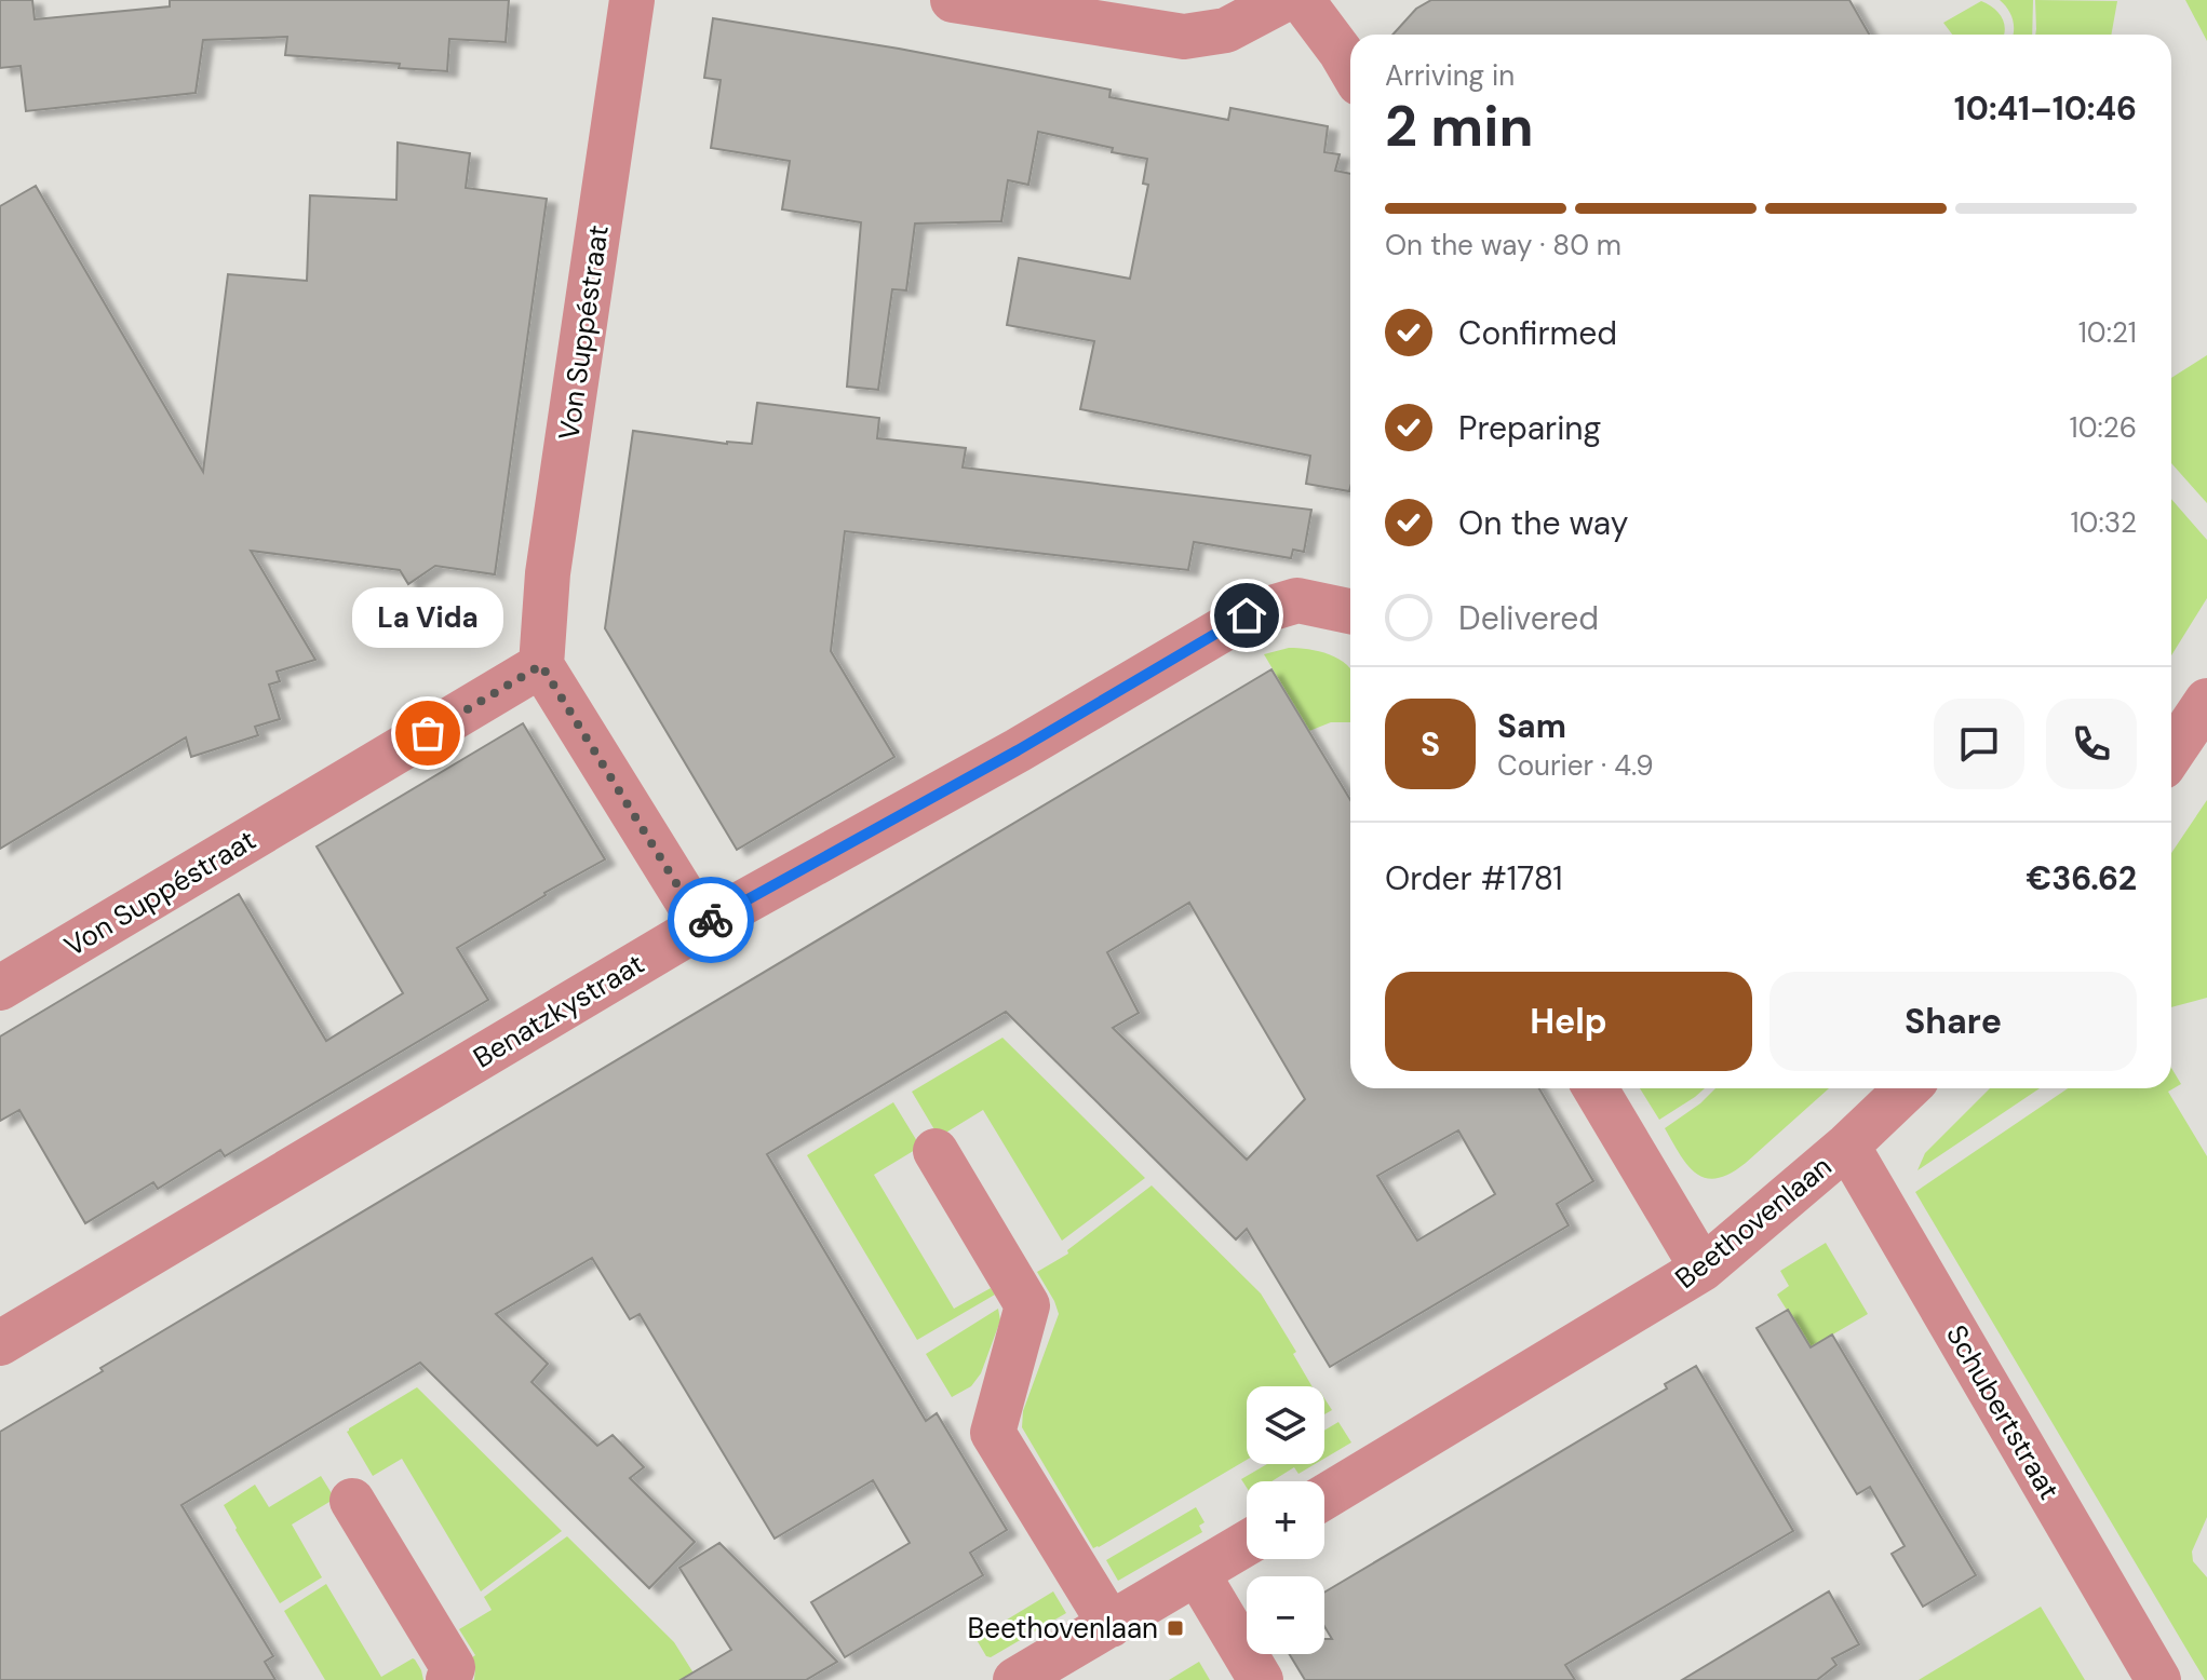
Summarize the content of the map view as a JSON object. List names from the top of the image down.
{
  "streets": {
    "street": [
      "Von Suppéstraat",
      "Benatzkystraat",
      "Beethovenlaan",
      "Schubertstraat"
    ]
  },
  "crossings": [
    ["Beethovenlaan", "Schubertstraat"]
  ],
  "places": {
    "other": ["La Vida"],
    "transit": ["Beethovenlaan"]
  },
  "page": {
    "heading": ["2 min", "Arriving in", "10:41–10:46"],
    "panel": [
      "Sam",
      "Courier · 4.9",
      "Order #1781",
      "€36.62"
    ],
    "bar": "On the way · 80 m",
    "list": [
      ["Confirmed", "10:21"],
      ["Preparing", "10:26"],
      ["On the way", "10:32"],
      "Delivered"
    ],
    "bubble": "La Vida",
    "round": "S",
    "buttons": ["Help", "Share"],
    "map_buttons": ["+", "−"]
  }
}
